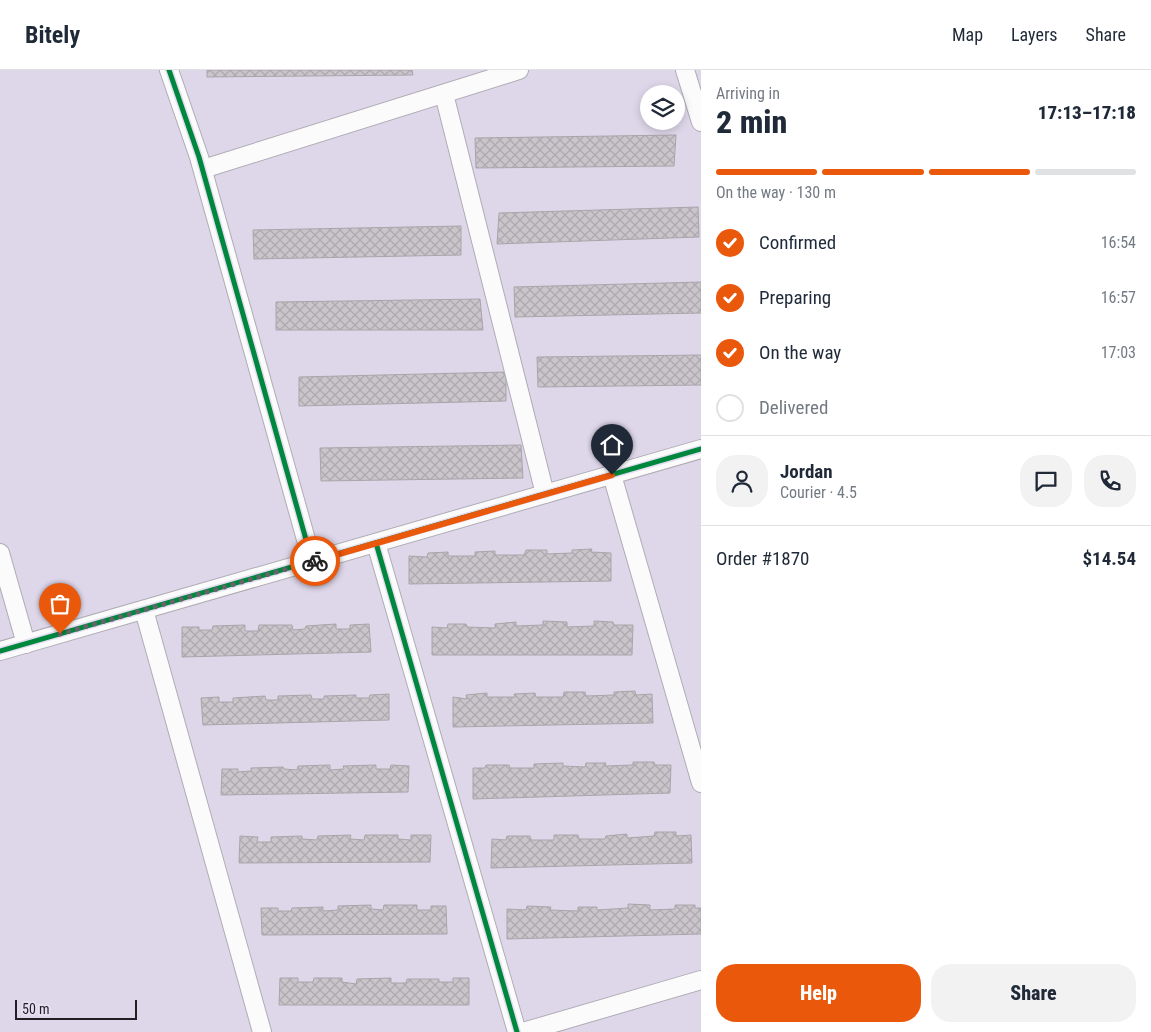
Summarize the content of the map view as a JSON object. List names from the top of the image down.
{
  "scale_bar": "50 m",
  "page": {
    "header": "Bitely",
    "nav": ["Map", "Layers", "Share"],
    "heading": ["2 min", "Arriving in", "17:13–17:18"],
    "panel": [
      "Jordan",
      "Courier · 4.5",
      "Order #1870",
      "$14.54"
    ],
    "bar": "On the way · 130 m",
    "list": [
      ["Confirmed", "16:54"],
      ["Preparing", "16:57"],
      ["On the way", "17:03"],
      "Delivered"
    ],
    "buttons": ["Help", "Share"],
    "scale": "50 m"
  }
}
